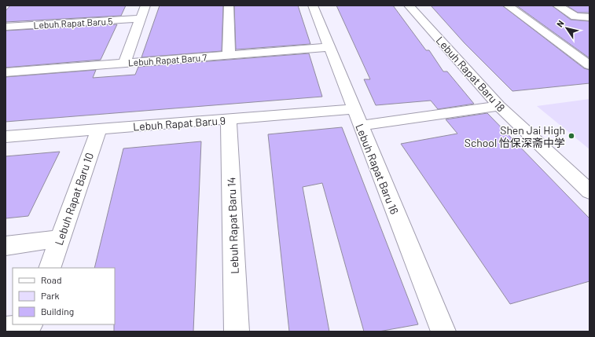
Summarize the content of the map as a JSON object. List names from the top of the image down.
{
  "streets": {
    "street": [
      "Lebuh Rapat Baru 5",
      "Lebuh Rapat Baru 7",
      "Lebuh Rapat Baru 18",
      "Lebuh Rapat Baru 9",
      "Lebuh Rapat Baru 16",
      "Lebuh Rapat Baru 10",
      "Lebuh Rapat Baru 14"
    ]
  },
  "crossings": [
    ["Lebuh Rapat Baru 7", "Lebuh Rapat Baru 16"],
    ["Lebuh Rapat Baru 9", "Lebuh Rapat Baru 16"],
    ["Lebuh Rapat Baru 9", "Lebuh Rapat Baru 10"],
    ["Lebuh Rapat Baru 9", "Lebuh Rapat Baru 14"]
  ],
  "places": ["Shen Jai High School 怡保深斋中学"],
  "legend": ["Road", "Park", "Building"],
  "north": "top left"
}
